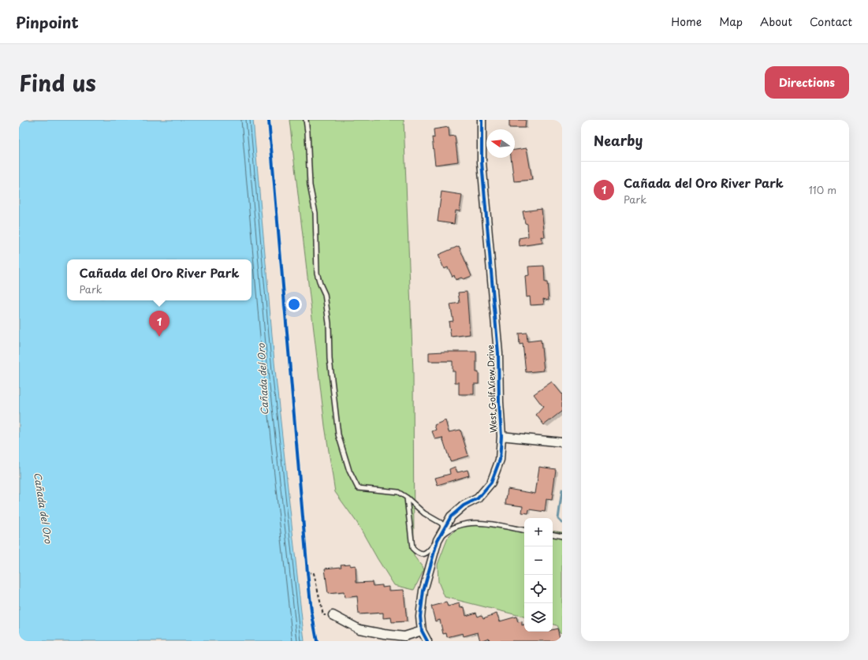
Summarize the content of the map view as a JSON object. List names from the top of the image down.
{
  "streets": {
    "street": ["West Golf View Drive"]
  },
  "water": ["Cañada del Oro"],
  "north": "left",
  "page": {
    "header": "Pinpoint",
    "nav": [
      "Home",
      "Map",
      "About",
      "Contact"
    ],
    "title": "Find us",
    "buttons": "Directions",
    "heading": "Nearby",
    "list": [
      {
        "mark": "1",
        "name": "Cañada del Oro River Park",
        "note": "Park",
        "value": "110 m"
      }
    ],
    "popup": ["Cañada del Oro River Park", "Park"],
    "pins": "1",
    "map_buttons": ["+", "−"]
  }
}
